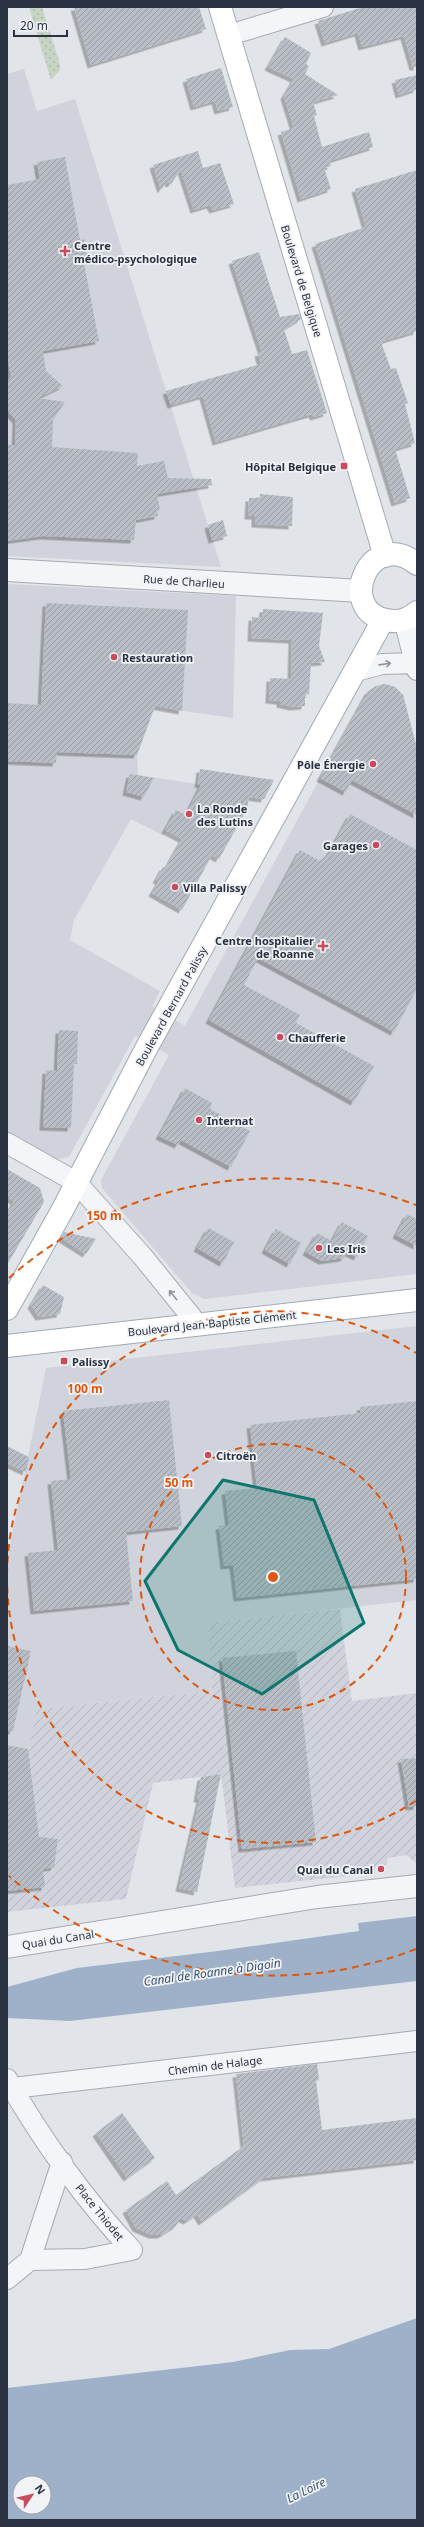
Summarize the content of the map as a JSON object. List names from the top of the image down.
{
  "streets": {
    "main road": ["Boulevard de Belgique", "Boulevard Bernard Palissy", "Boulevard Jean-Baptiste Clément"],
    "street": [
      "Rue de Charlieu",
      "Quai du Canal",
      "Chemin de Halage",
      "Place Thiodet"
    ]
  },
  "crossings": [
    ["Chemin de Halage", "Place Thiodet"]
  ],
  "water": ["Canal de Roanne à Digoin", "La Loire"],
  "places": {
    "health": ["Centre médico-psychologique", "Centre hospitalier de Roanne"],
    "transit": ["Hôpital Belgique", "Palissy"],
    "other": [
      "Restauration",
      "Pôle Énergie",
      "La Ronde des Lutins",
      "Garages",
      "Villa Palissy",
      "Chaufferie",
      "Internat",
      "Les Iris",
      "Citroën",
      "Quai du Canal"
    ]
  },
  "scale_bar": "20 m",
  "north": "top right",
  "rings": ["150 m", "100 m", "50 m"]
}
